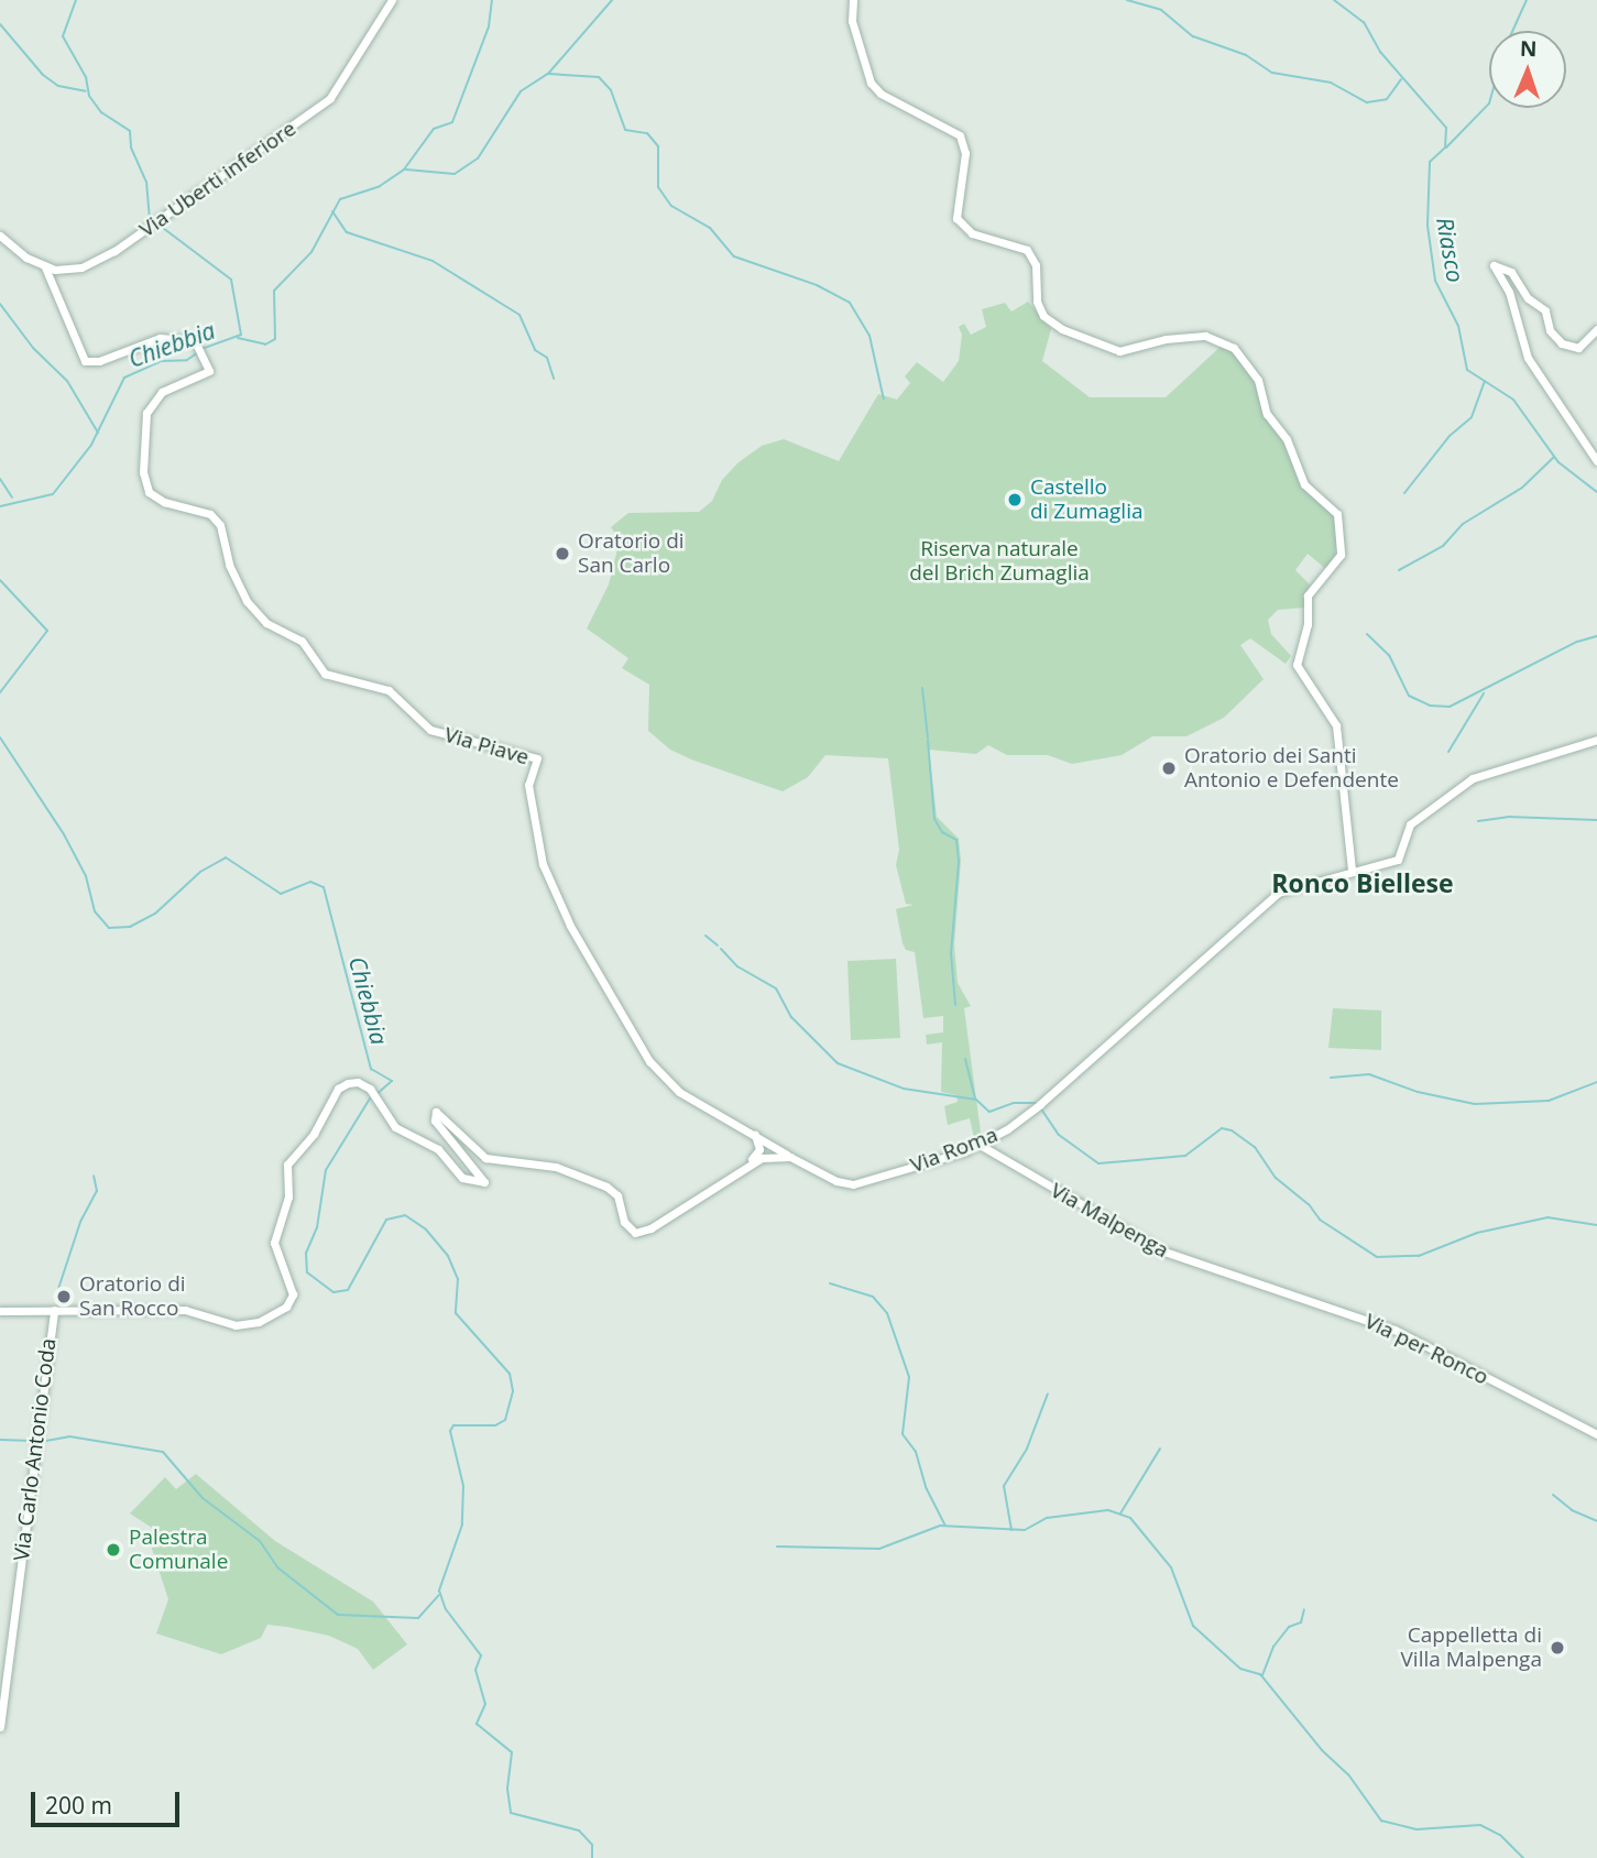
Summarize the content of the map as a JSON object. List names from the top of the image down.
{
  "streets": {
    "street": [
      "Via Uberti inferiore",
      "Via Piave",
      "Via Roma",
      "Via Malpenga",
      "Via per Ronco",
      "Via Carlo Antonio Coda"
    ]
  },
  "crossings": [
    ["Via Piave", "Via Roma"],
    ["Via Roma", "Via Malpenga"],
    ["Via Roma", "Via Carlo Antonio Coda"],
    ["Via Malpenga", "Via per Ronco"]
  ],
  "districts": ["Ronco Biellese"],
  "water": ["Riasco", "Chiebbia"],
  "parks": ["Riserva naturale del Brich Zumaglia"],
  "places": [
    "Castello di Zumaglia",
    "Oratorio di San Carlo",
    "Oratorio dei Santi Antonio e Defendente",
    "Oratorio di San Rocco",
    "Palestra Comunale",
    "Cappelletta di Villa Malpenga"
  ],
  "scale_bar": "200 m",
  "north": "top"
}
